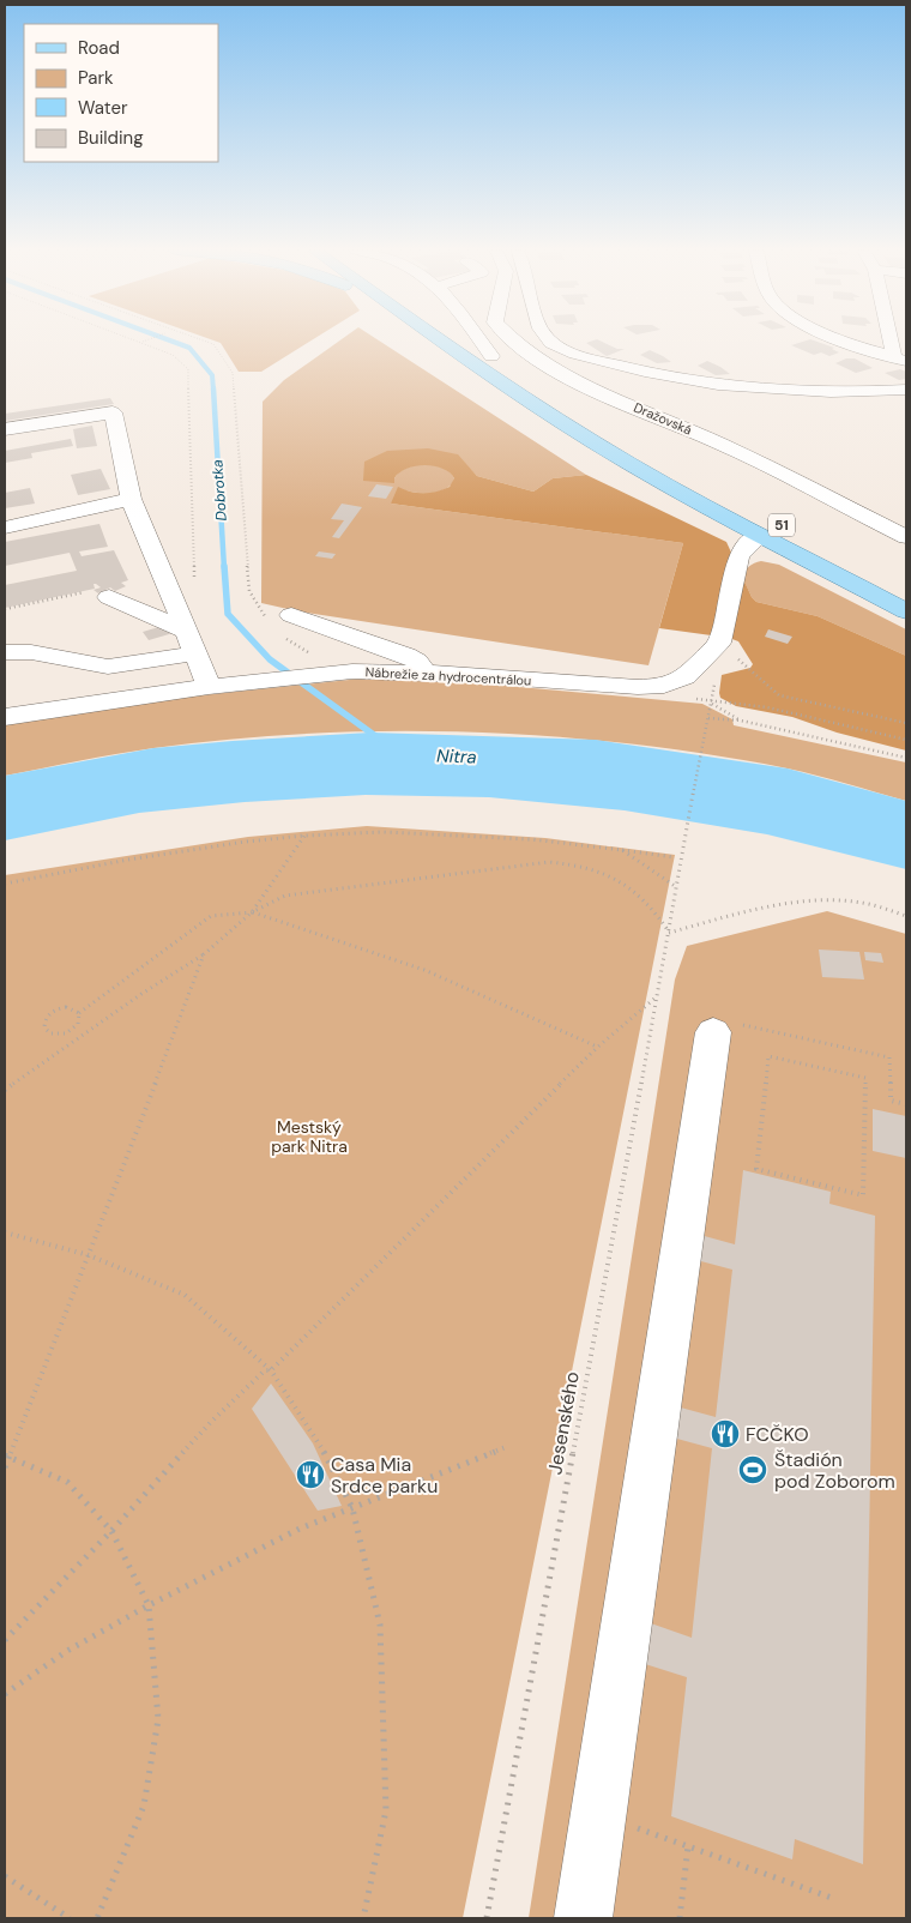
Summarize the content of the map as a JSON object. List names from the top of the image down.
{
  "streets": {
    "main road": ["51"],
    "street": ["Dražovská", "Nábrežie za hydrocentrálou"],
    "path": ["Jesenského"]
  },
  "water": ["Dobrotka", "Nitra"],
  "parks": ["Mestský park Nitra"],
  "places": {
    "restaurant": ["FCČKO", "Casa Mia Srdce parku"],
    "sports": ["Štadión pod Zoborom"]
  },
  "legend": [
    "Road",
    "Park",
    "Water",
    "Building"
  ]
}
